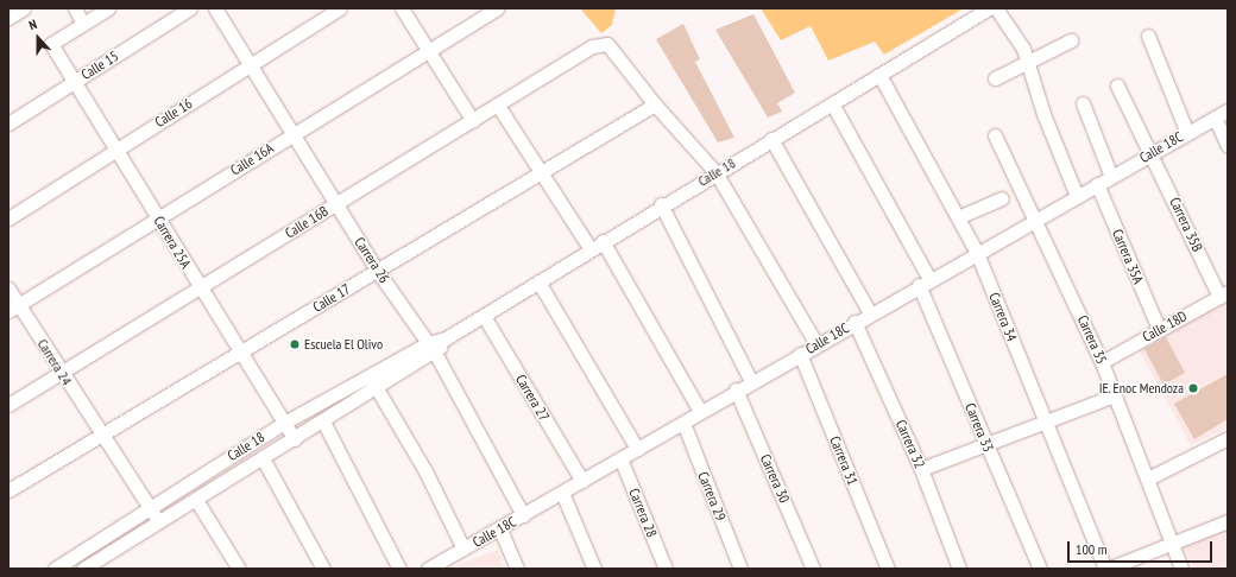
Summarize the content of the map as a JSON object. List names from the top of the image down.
{
  "streets": {
    "street": [
      "Calle 15",
      "Calle 16",
      "Calle 18C",
      "Calle 16A",
      "Calle 18",
      "Calle 16B",
      "Carrera 35B",
      "Carrera 25A",
      "Carrera 35A",
      "Carrera 26",
      "Calle 17",
      "Carrera 34",
      "Calle 18D",
      "Carrera 35",
      "Carrera 24",
      "Carrera 27",
      "Carrera 33",
      "Carrera 32",
      "Carrera 31",
      "Carrera 30",
      "Carrera 29",
      "Carrera 28"
    ]
  },
  "crossings": [
    ["Calle 15", "Carrera 25A"],
    ["Calle 16", "Carrera 25A"],
    ["Calle 16", "Carrera 26"],
    ["Calle 18C", "Carrera 35B"],
    ["Calle 18C", "Carrera 35A"],
    ["Calle 18C", "Carrera 26"],
    ["Calle 18C", "Carrera 34"],
    ["Calle 18C", "Carrera 35"],
    ["Calle 18C", "Carrera 27"],
    ["Calle 18C", "Carrera 33"],
    ["Calle 18C", "Carrera 32"],
    ["Calle 18C", "Carrera 31"],
    ["Calle 18C", "Carrera 30"],
    ["Calle 18C", "Carrera 29"],
    ["Calle 18C", "Carrera 28"],
    ["Calle 16A", "Carrera 25A"],
    ["Calle 16A", "Carrera 26"],
    ["Calle 16A", "Carrera 24"],
    ["Calle 18", "Carrera 25A"],
    ["Calle 18", "Carrera 26"],
    ["Calle 18", "Carrera 34"],
    ["Calle 18", "Carrera 24"],
    ["Calle 18", "Carrera 27"],
    ["Calle 18", "Carrera 33"],
    ["Calle 16B", "Carrera 25A"],
    ["Calle 16B", "Carrera 26"],
    ["Calle 16B", "Calle 17"],
    ["Calle 16B", "Carrera 24"],
    ["Carrera 35B", "Calle 18D"],
    ["Carrera 25A", "Calle 17"],
    ["Carrera 35A", "Calle 18D"],
    ["Carrera 26", "Calle 17"],
    ["Calle 17", "Carrera 24"],
    ["Calle 18D", "Carrera 35"]
  ],
  "places": ["Escuela El Olivo", "IE. Enoc Mendoza"],
  "scale_bar": "100 m",
  "north": "top"
}
